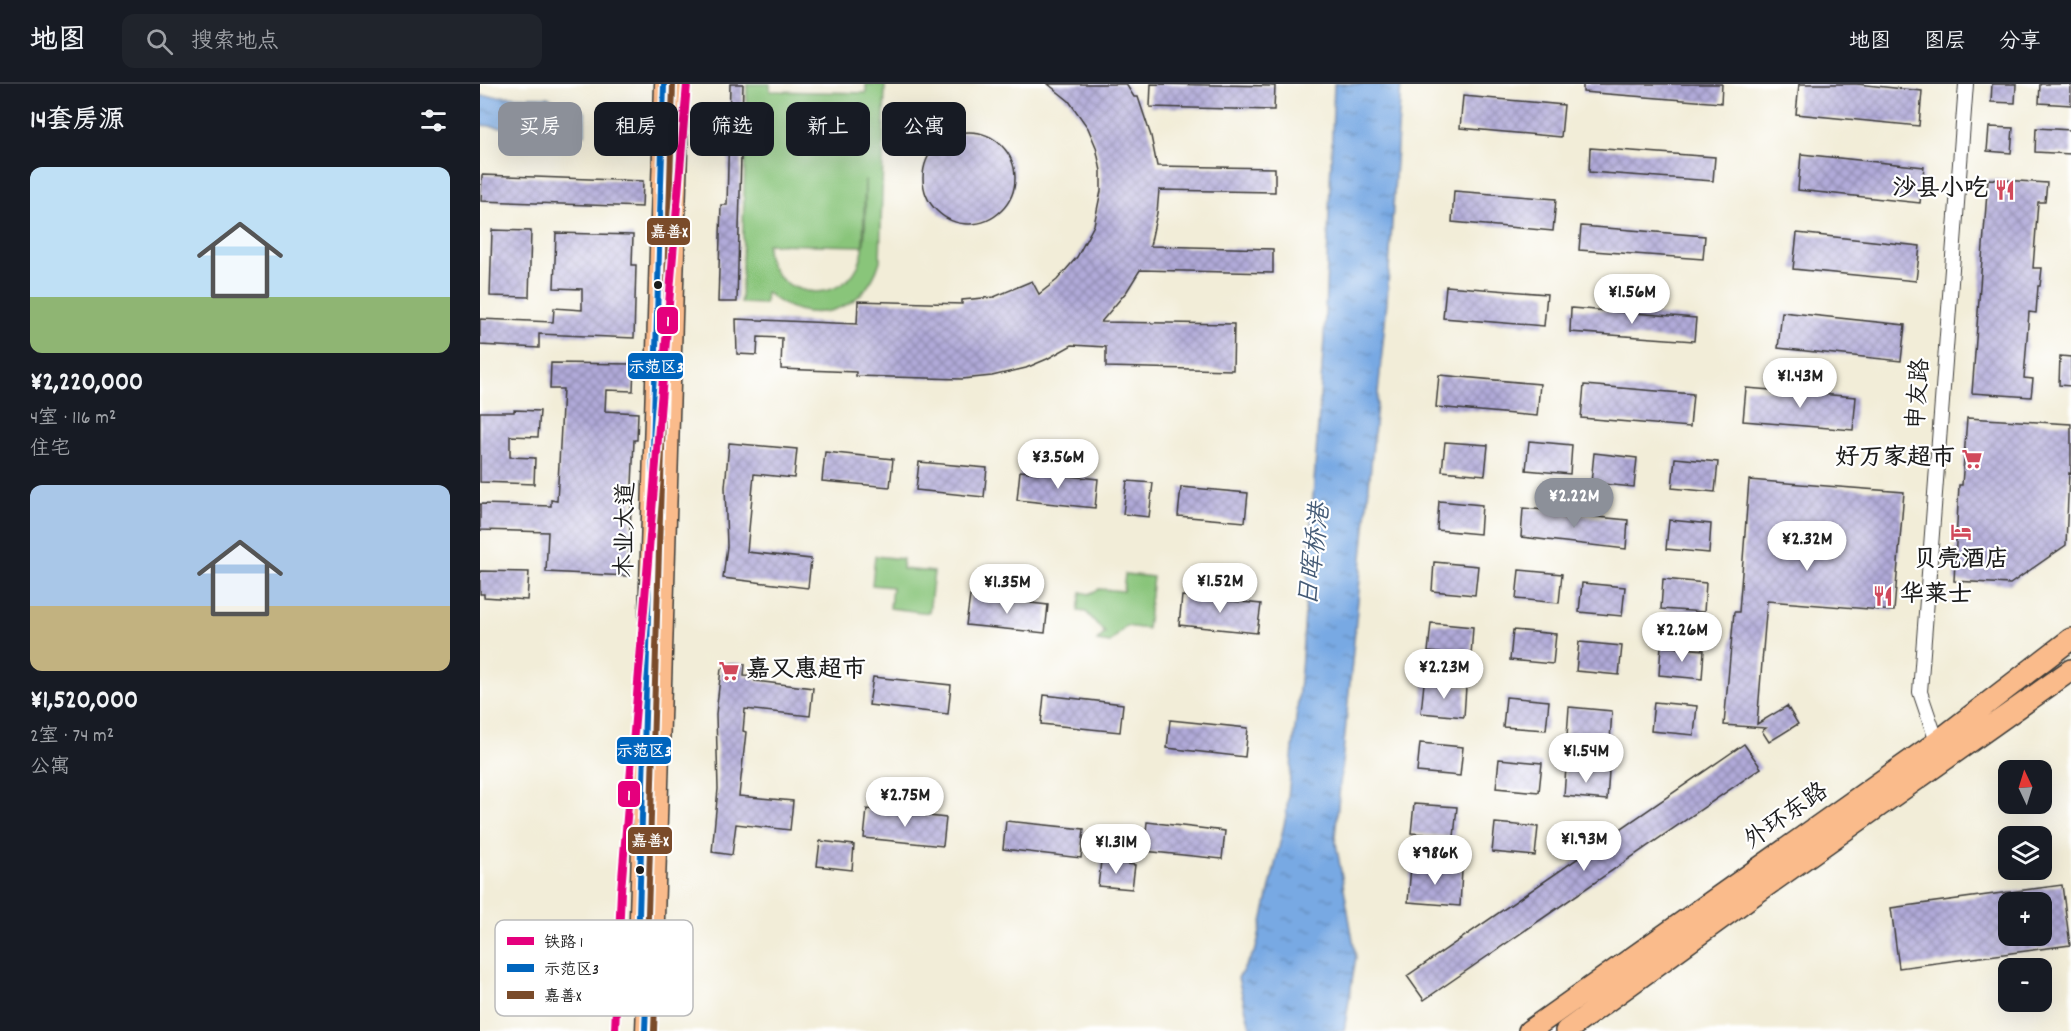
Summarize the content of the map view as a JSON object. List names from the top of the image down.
{
  "streets": {
    "highway": ["外环东路"],
    "main road": ["木业大道"],
    "street": ["申友路"]
  },
  "crossings": [
    ["申友路", "外环东路"]
  ],
  "water": ["日晖桥港"],
  "places": {
    "restaurant": ["沙县小吃", "华莱士"],
    "supermarket": ["好万家超市", "嘉又惠超市"],
    "hotel": ["贝壳酒店"]
  },
  "lines": ["rail line 1", "transit line 示范区3", "transit line 嘉善X"],
  "legend": ["铁路 1", "示范区3", "嘉善X"],
  "north": "top",
  "page": {
    "header": "地图",
    "search": "搜索地点",
    "nav": ["地图", "图层", "分享"],
    "heading": "14套房源",
    "chip": [
      "买房",
      "租房",
      "筛选",
      "新上",
      "公寓"
    ],
    "list": [
      {
        "name": "¥2,220,000",
        "note": "4室 · 116 m² · 住宅"
      },
      {
        "name": "¥1,520,000",
        "note": "2室 · 74 m² · 公寓"
      }
    ],
    "price": [
      "¥1.56M",
      "¥1.43M",
      "¥3.56M",
      "¥2.22M",
      "¥2.32M",
      "¥1.52M",
      "¥1.35M",
      "¥2.26M",
      "¥2.23M",
      "¥1.54M",
      "¥2.75M",
      "¥1.93M",
      "¥1.31M",
      "¥986K"
    ],
    "map_buttons": ["+", "−"]
  }
}
